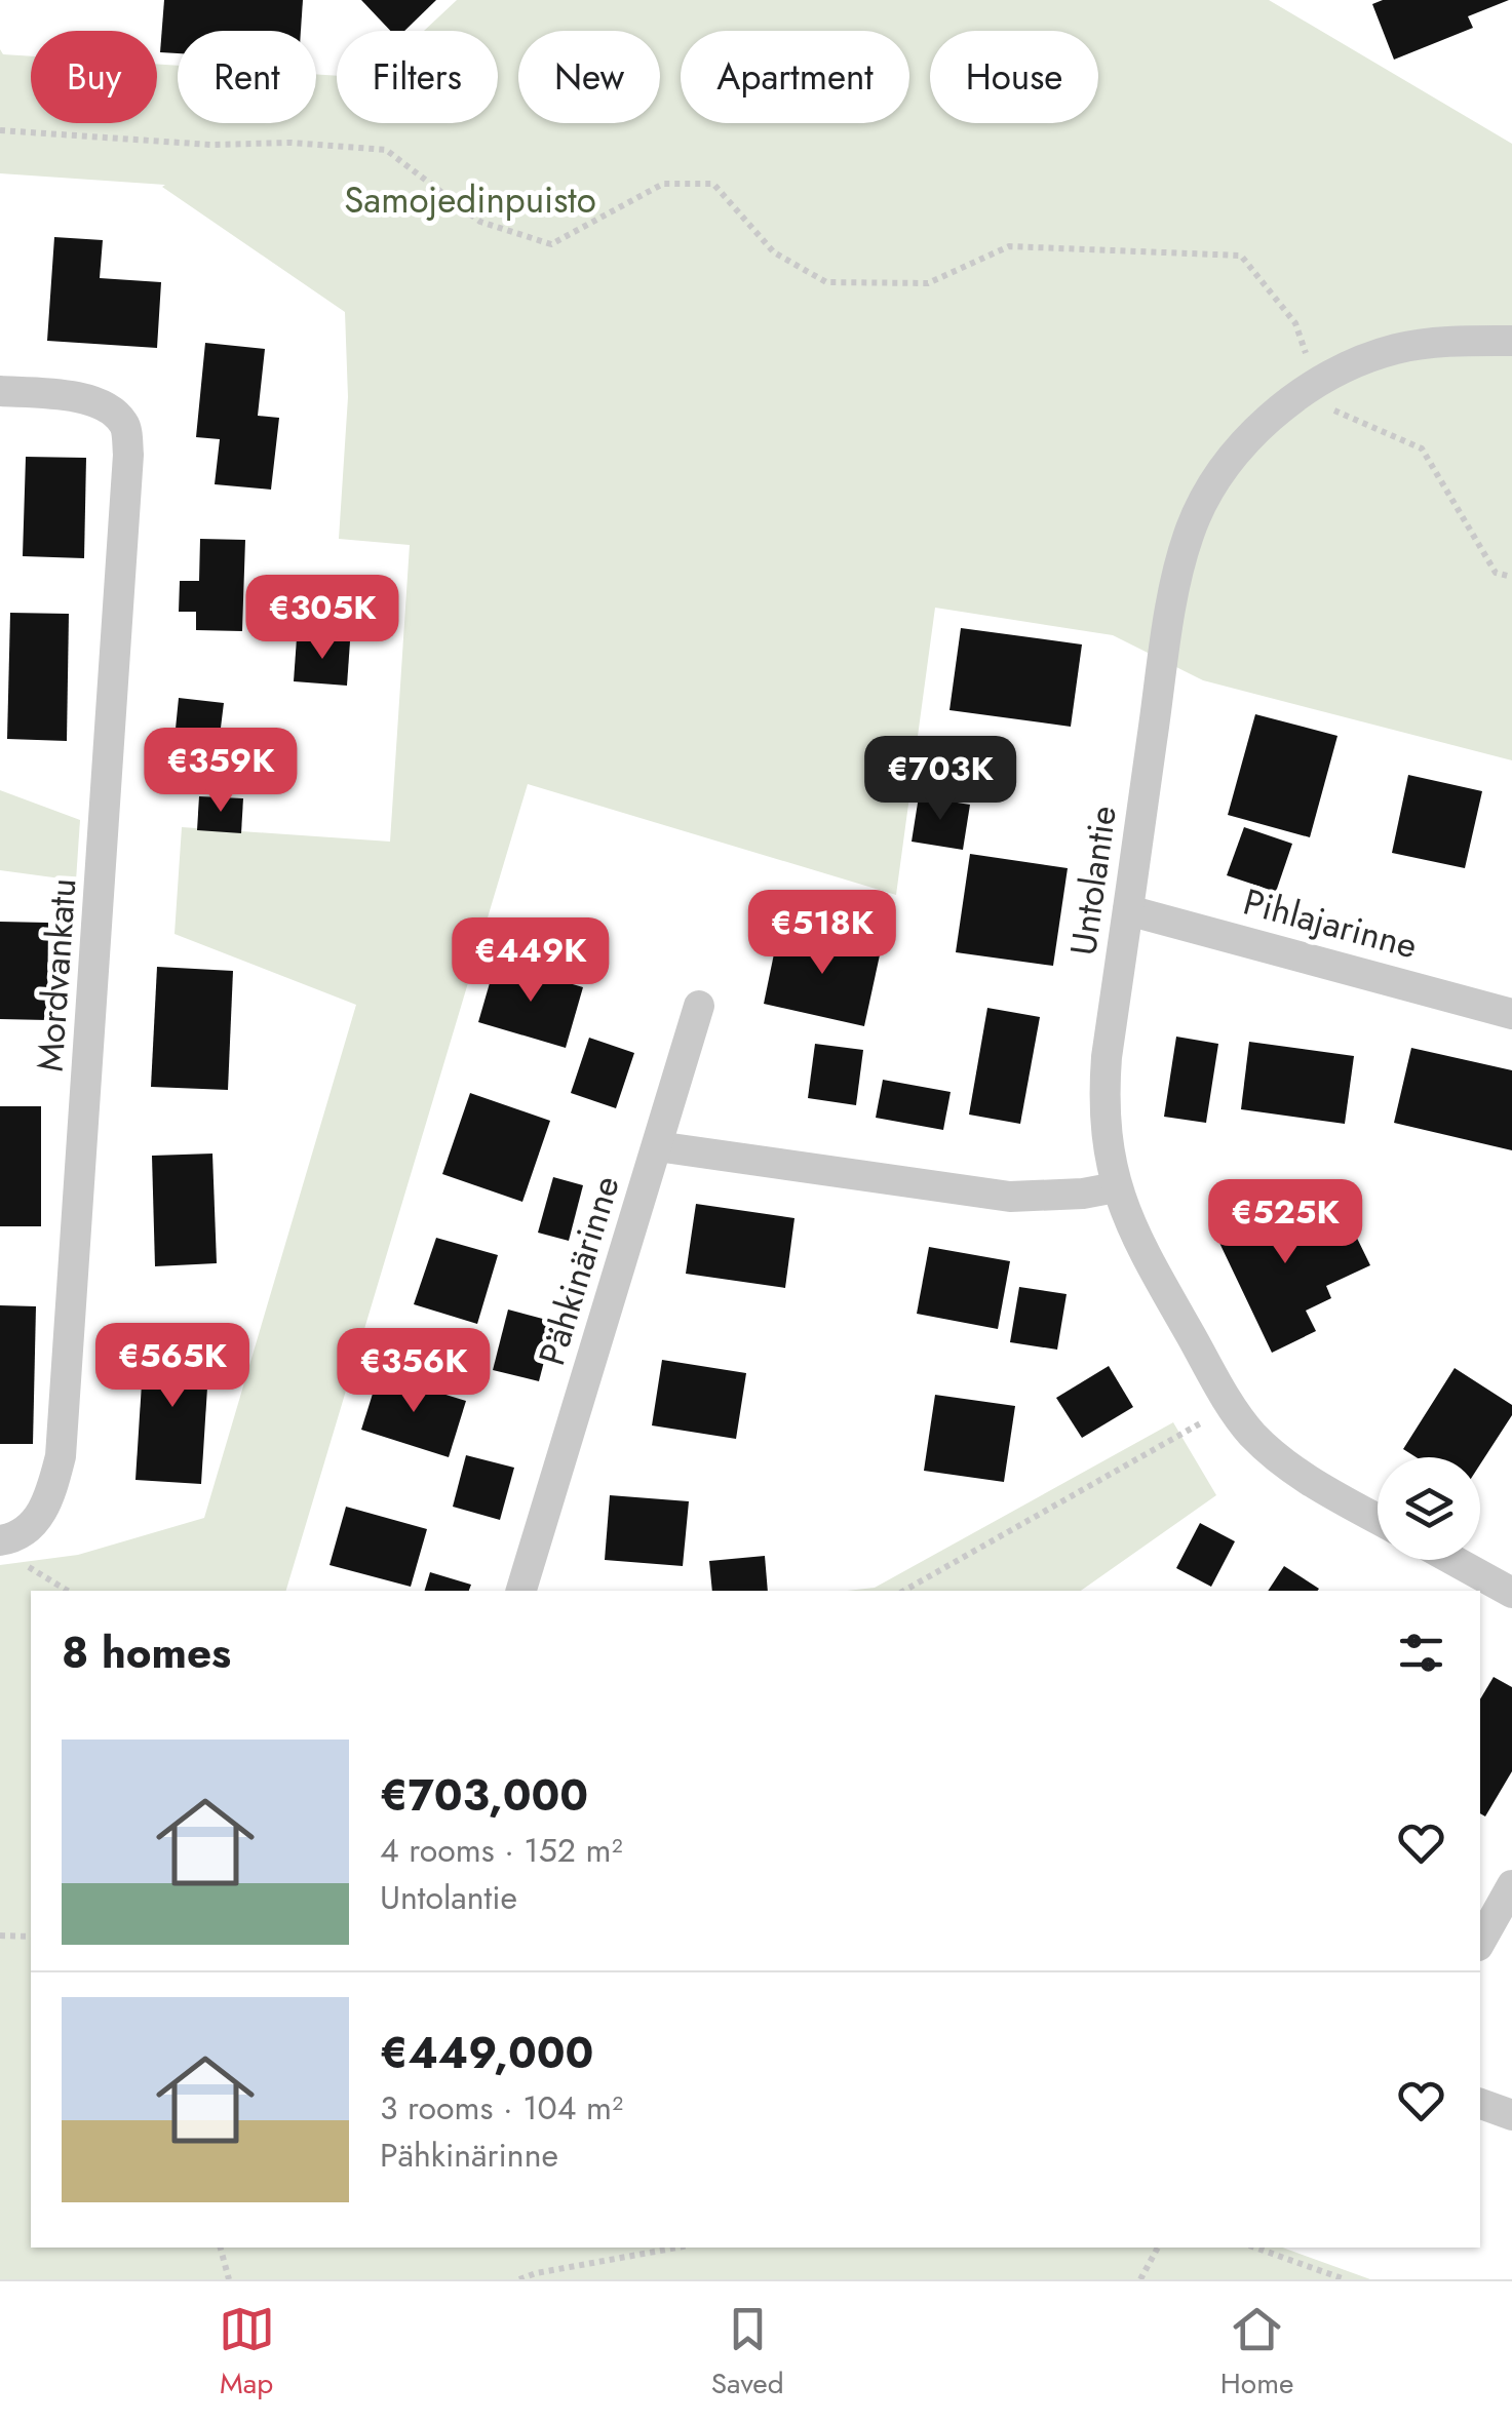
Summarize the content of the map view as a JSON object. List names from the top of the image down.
{
  "streets": {
    "street": [
      "Untolantie",
      "Pihlajarinne",
      "Mordvankatu",
      "Pähkinärinne"
    ]
  },
  "crossings": [
    ["Untolantie", "Pihlajarinne"],
    ["Untolantie", "Pähkinärinne"]
  ],
  "parks": ["Samojedinpuisto"],
  "page": {
    "chip": [
      "Buy",
      "Rent",
      "Filters",
      "New",
      "Apartment",
      "House"
    ],
    "price": [
      "€305K",
      "€359K",
      "€703K",
      "€518K",
      "€449K",
      "€525K",
      "€565K",
      "€356K"
    ],
    "heading": "8 homes",
    "list": [
      {
        "name": "€703,000",
        "note": "4 rooms · 152 m² · Untolantie"
      },
      {
        "name": "€449,000",
        "note": "3 rooms · 104 m² · Pähkinärinne"
      }
    ],
    "tabs": ["Map", "Saved", "Home"]
  }
}
